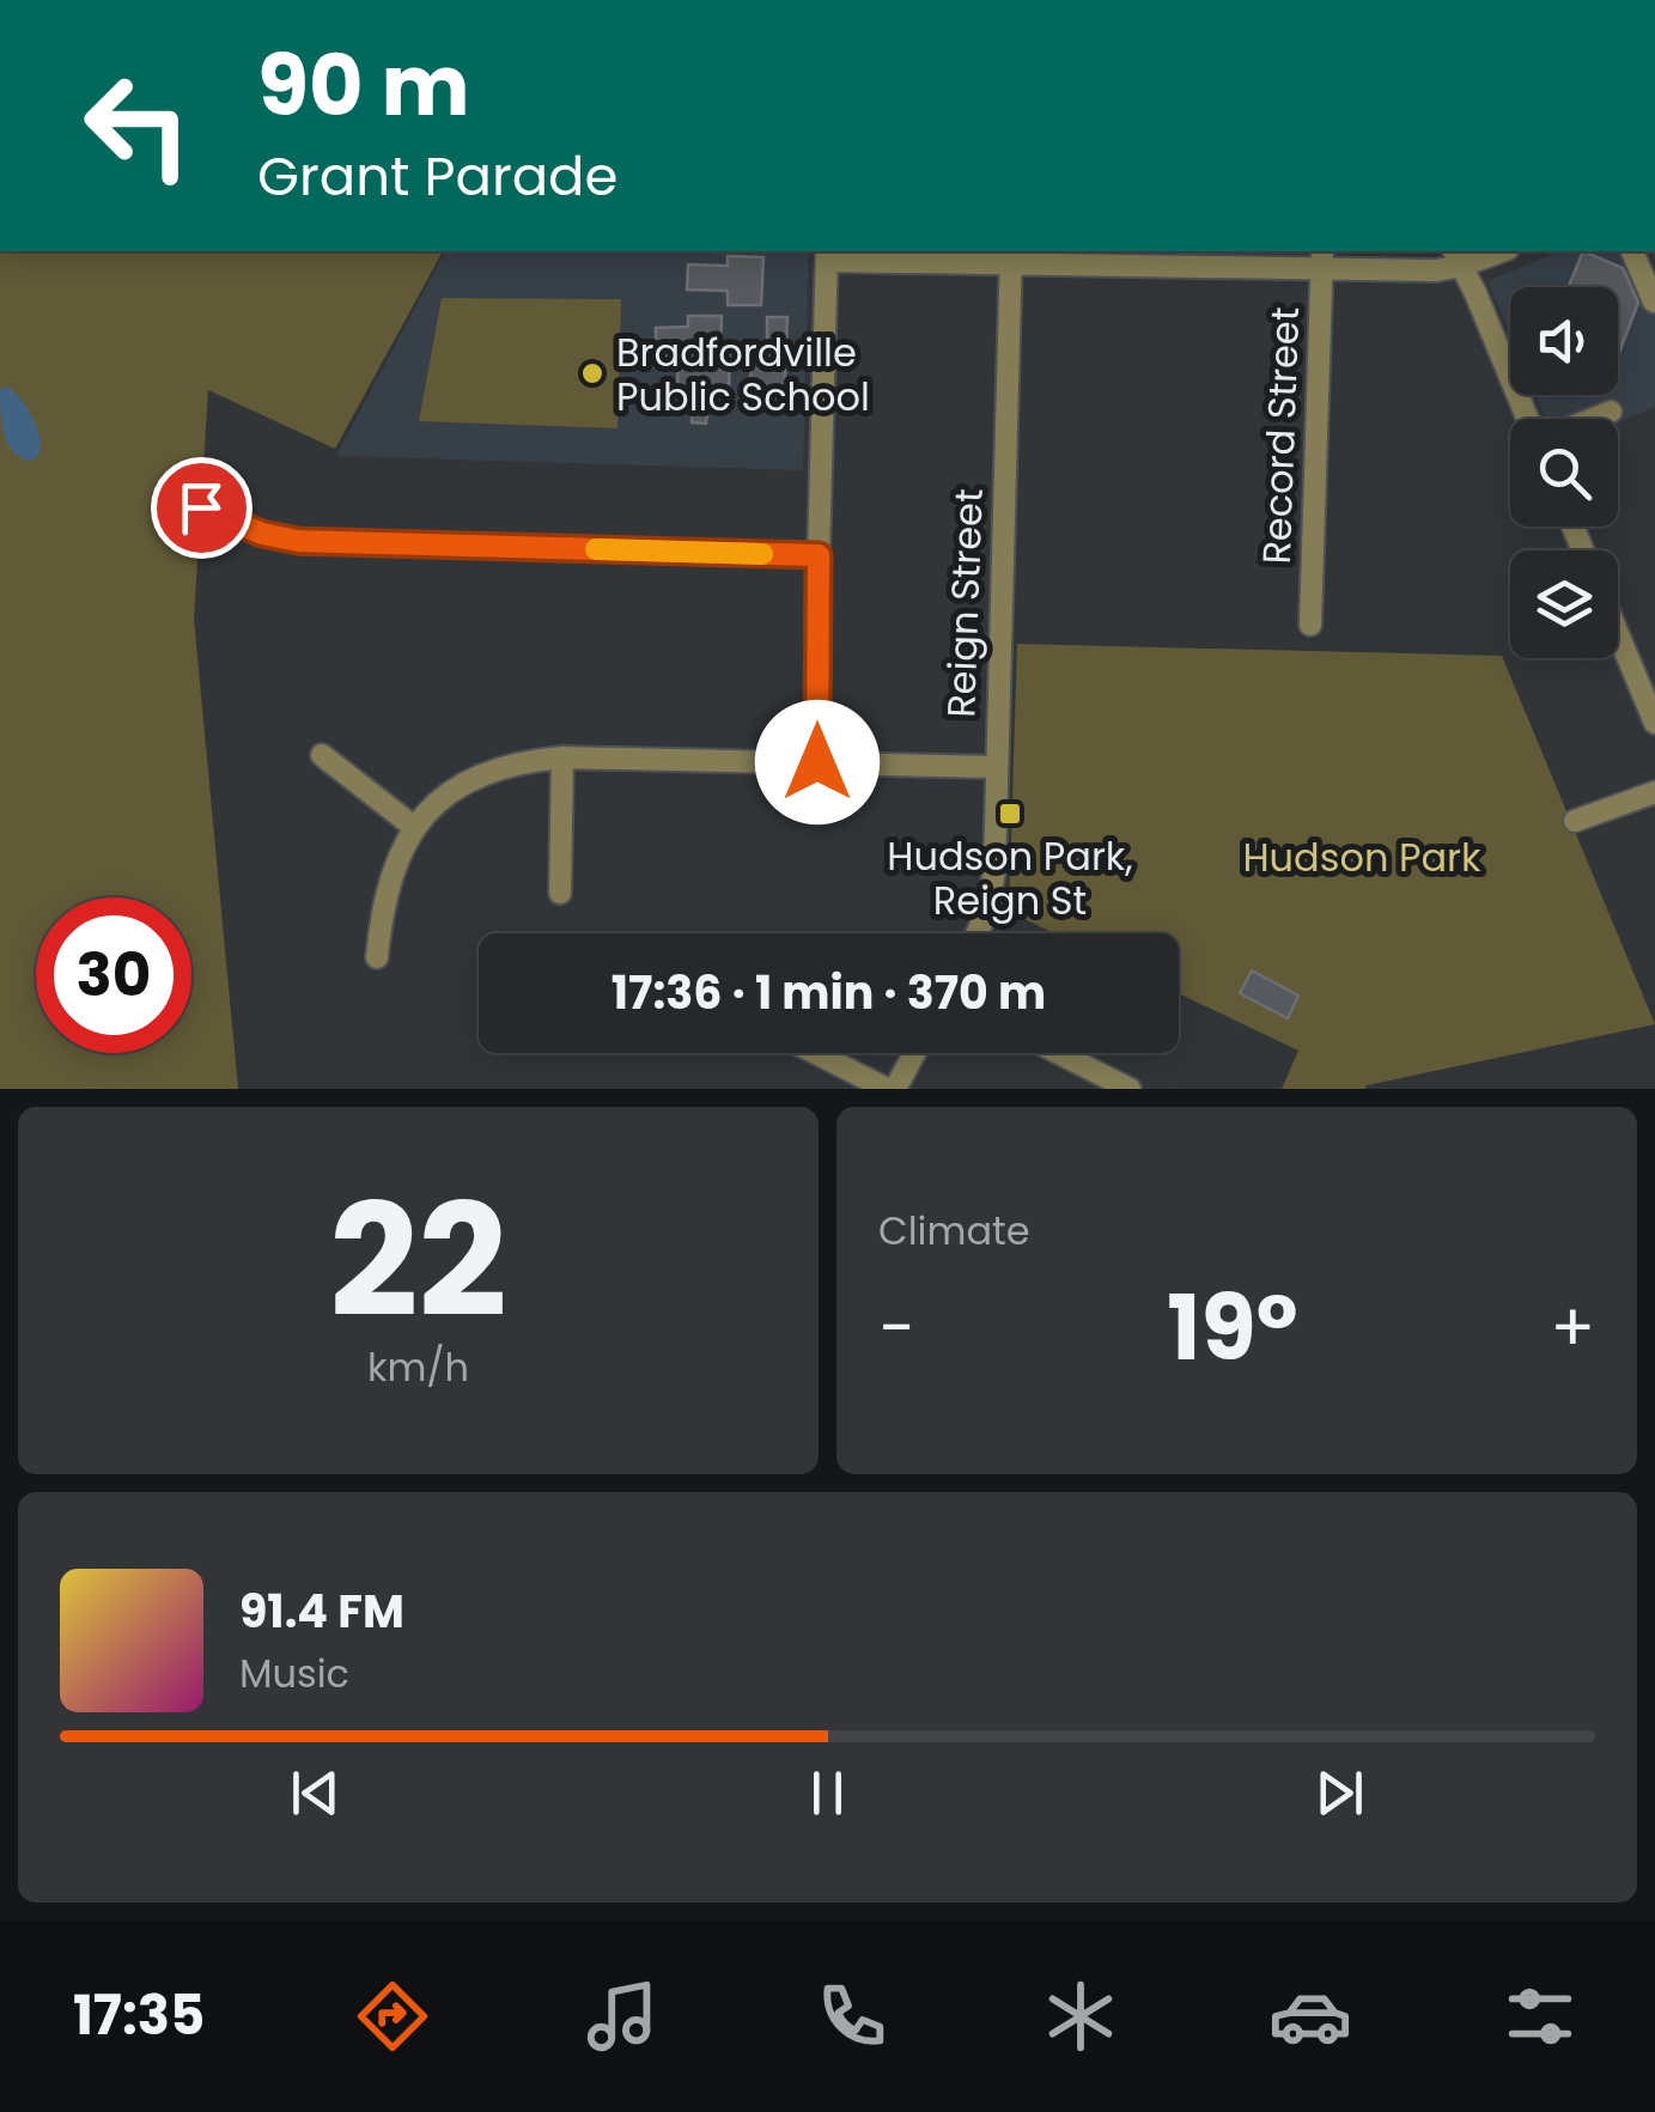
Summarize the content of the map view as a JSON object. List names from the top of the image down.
{
  "streets": {
    "street": ["Record Street", "Reign Street"]
  },
  "parks": ["Hudson Park"],
  "places": {
    "other": ["Bradfordville Public School"],
    "transit": ["Hudson Park, Reign St"]
  },
  "page": {
    "turn": ["90 m", "Grant Parade"],
    "limit": "30",
    "trip": "17:36 · 1 min · 370 m",
    "tile": [
      ["22", "km/h"],
      "Climate"
    ],
    "heat": ["−", "19°", "+"],
    "song": ["91.4 FM", "Music"],
    "tabs": "17:35"
  }
}
